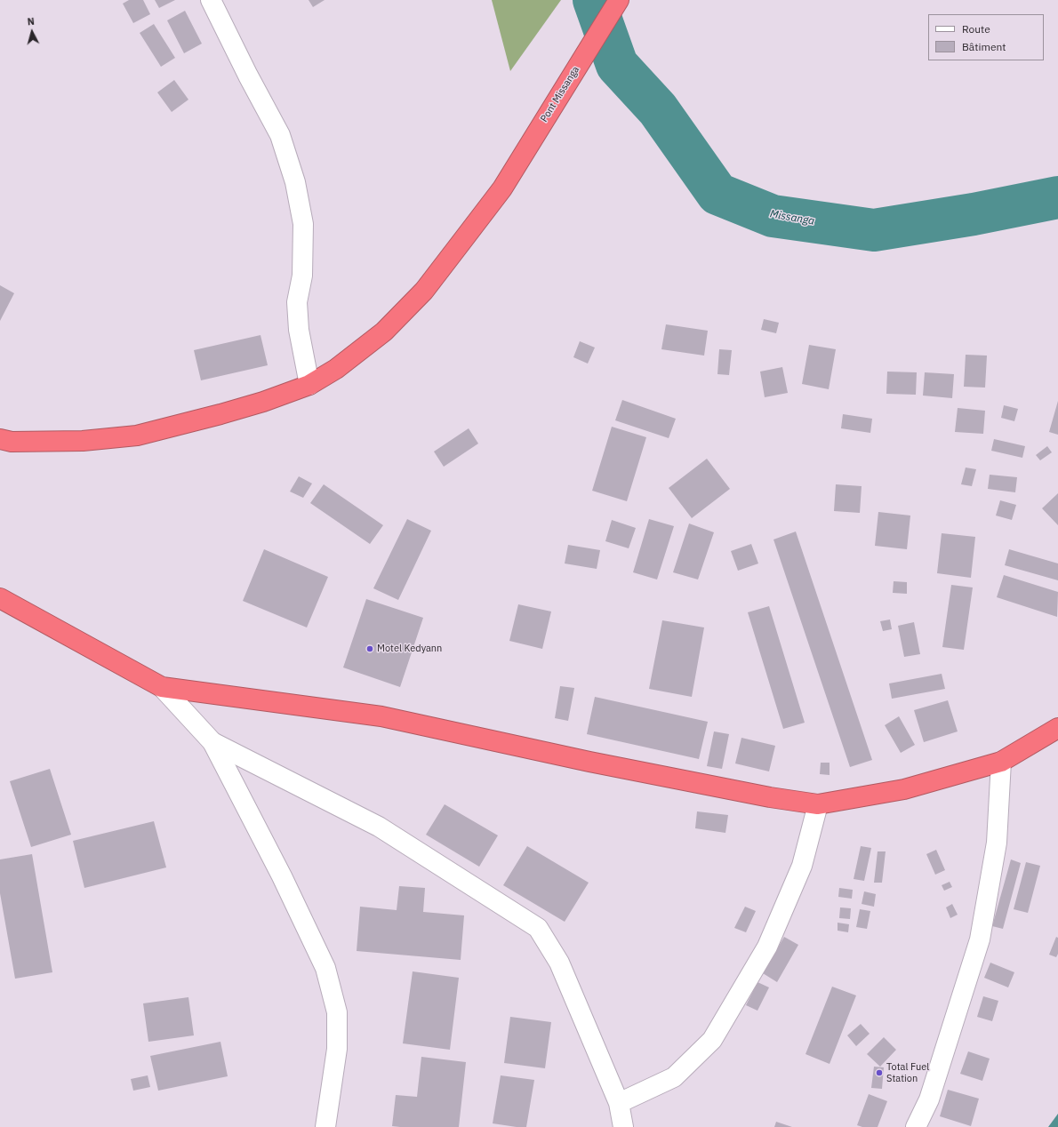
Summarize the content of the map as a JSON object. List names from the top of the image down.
{
  "streets": {
    "highway": ["Pont Missanga"]
  },
  "water": ["Missanga"],
  "places": ["Motel Kedyann", "Total Fuel Station"],
  "legend": ["Route", "Bâtiment"],
  "north": "top"
}
